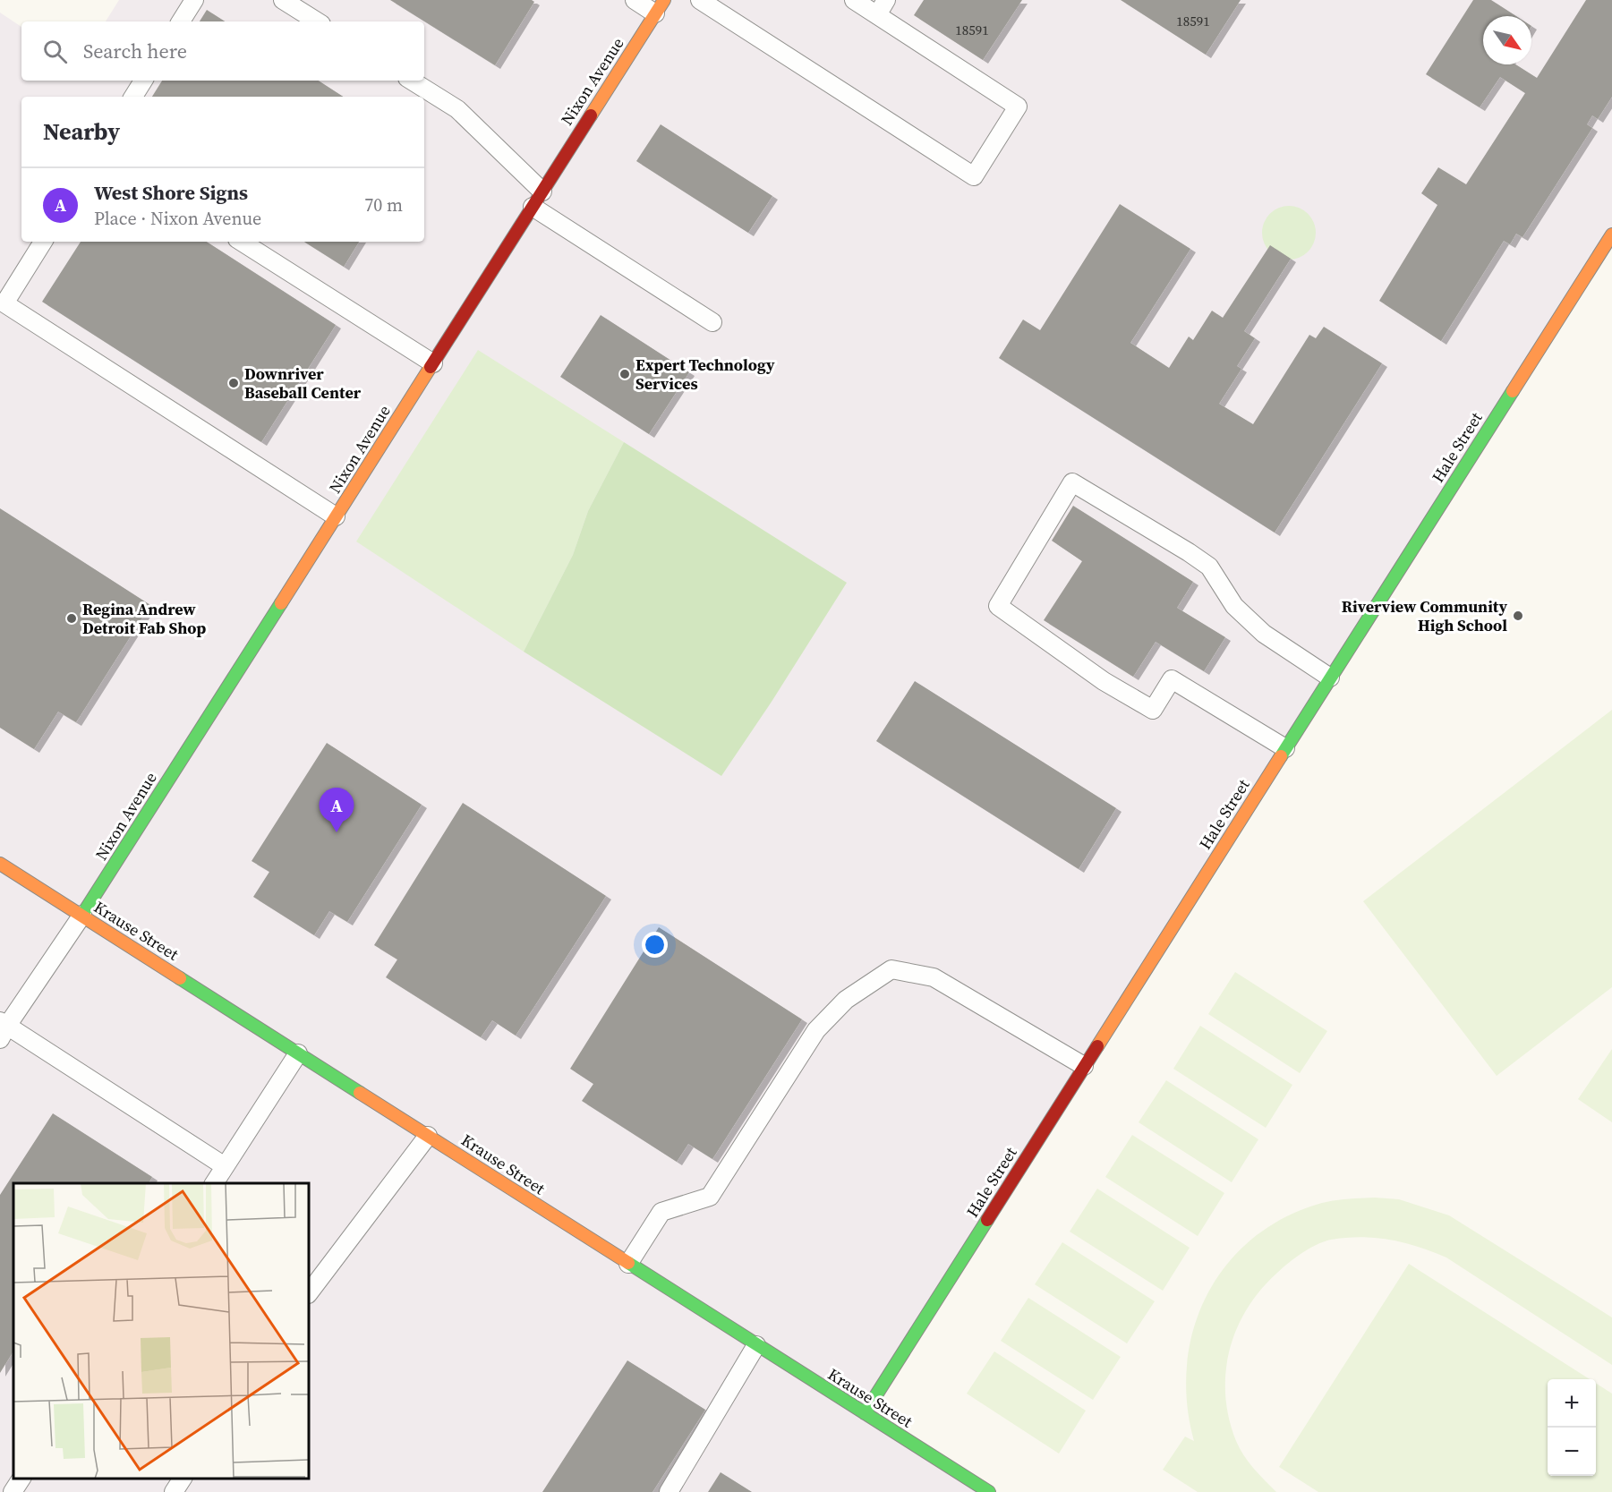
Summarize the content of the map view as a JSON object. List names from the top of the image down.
{
  "streets": {
    "street": ["Nixon Avenue", "Hale Street", "Krause Street"]
  },
  "crossings": [
    ["Nixon Avenue", "Krause Street"],
    ["Hale Street", "Krause Street"]
  ],
  "places": [
    "Expert Technology Services",
    "Downriver Baseball Center",
    "Riverview Community High School",
    "Regina Andrew Detroit Fab Shop"
  ],
  "house_numbers": ["18591", "18591"],
  "north": "bottom right",
  "page": {
    "search": "Search here",
    "heading": "Nearby",
    "list": [
      {
        "mark": "A",
        "name": "West Shore Signs",
        "note": "Place · Nixon Avenue",
        "value": "70 m"
      }
    ],
    "pins": "A",
    "map_buttons": ["+", "−"]
  }
}
